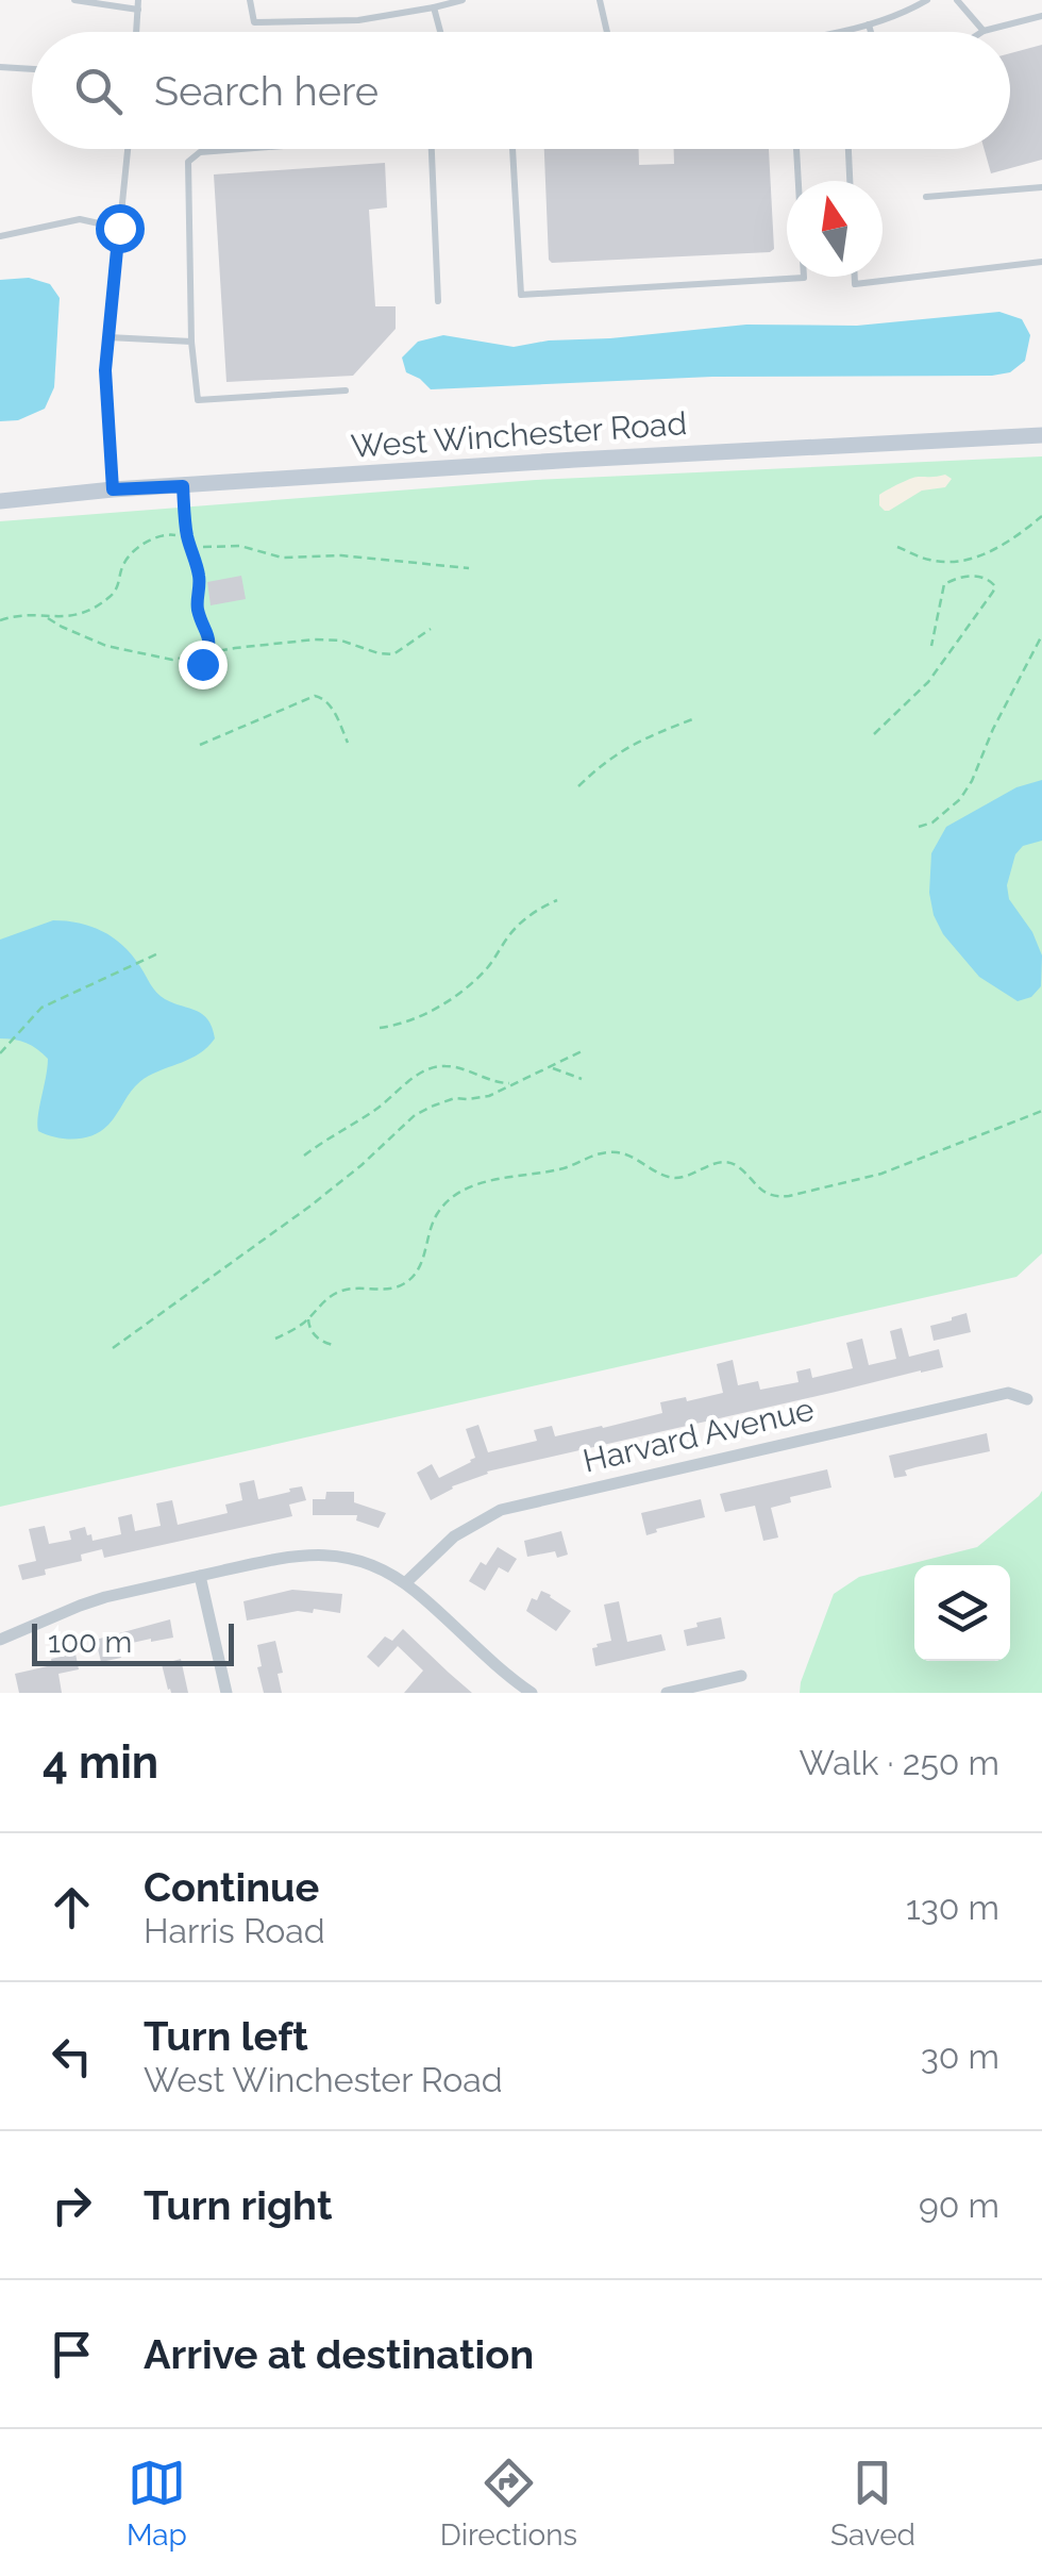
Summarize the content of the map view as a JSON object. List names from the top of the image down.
{
  "streets": {
    "main road": ["West Winchester Road"],
    "street": ["Harvard Avenue"]
  },
  "scale_bar": "100 m",
  "north": "top",
  "page": {
    "search": "Search here",
    "scale": "100 m",
    "heading": ["4 min", "Walk · 250 m"],
    "list": [
      ["Continue", "Harris Road", "130 m"],
      ["Turn left", "West Winchester Road", "30 m"],
      ["Turn right", "90 m"],
      "Arrive at destination"
    ],
    "nav": ["Map", "Directions", "Saved"]
  }
}
